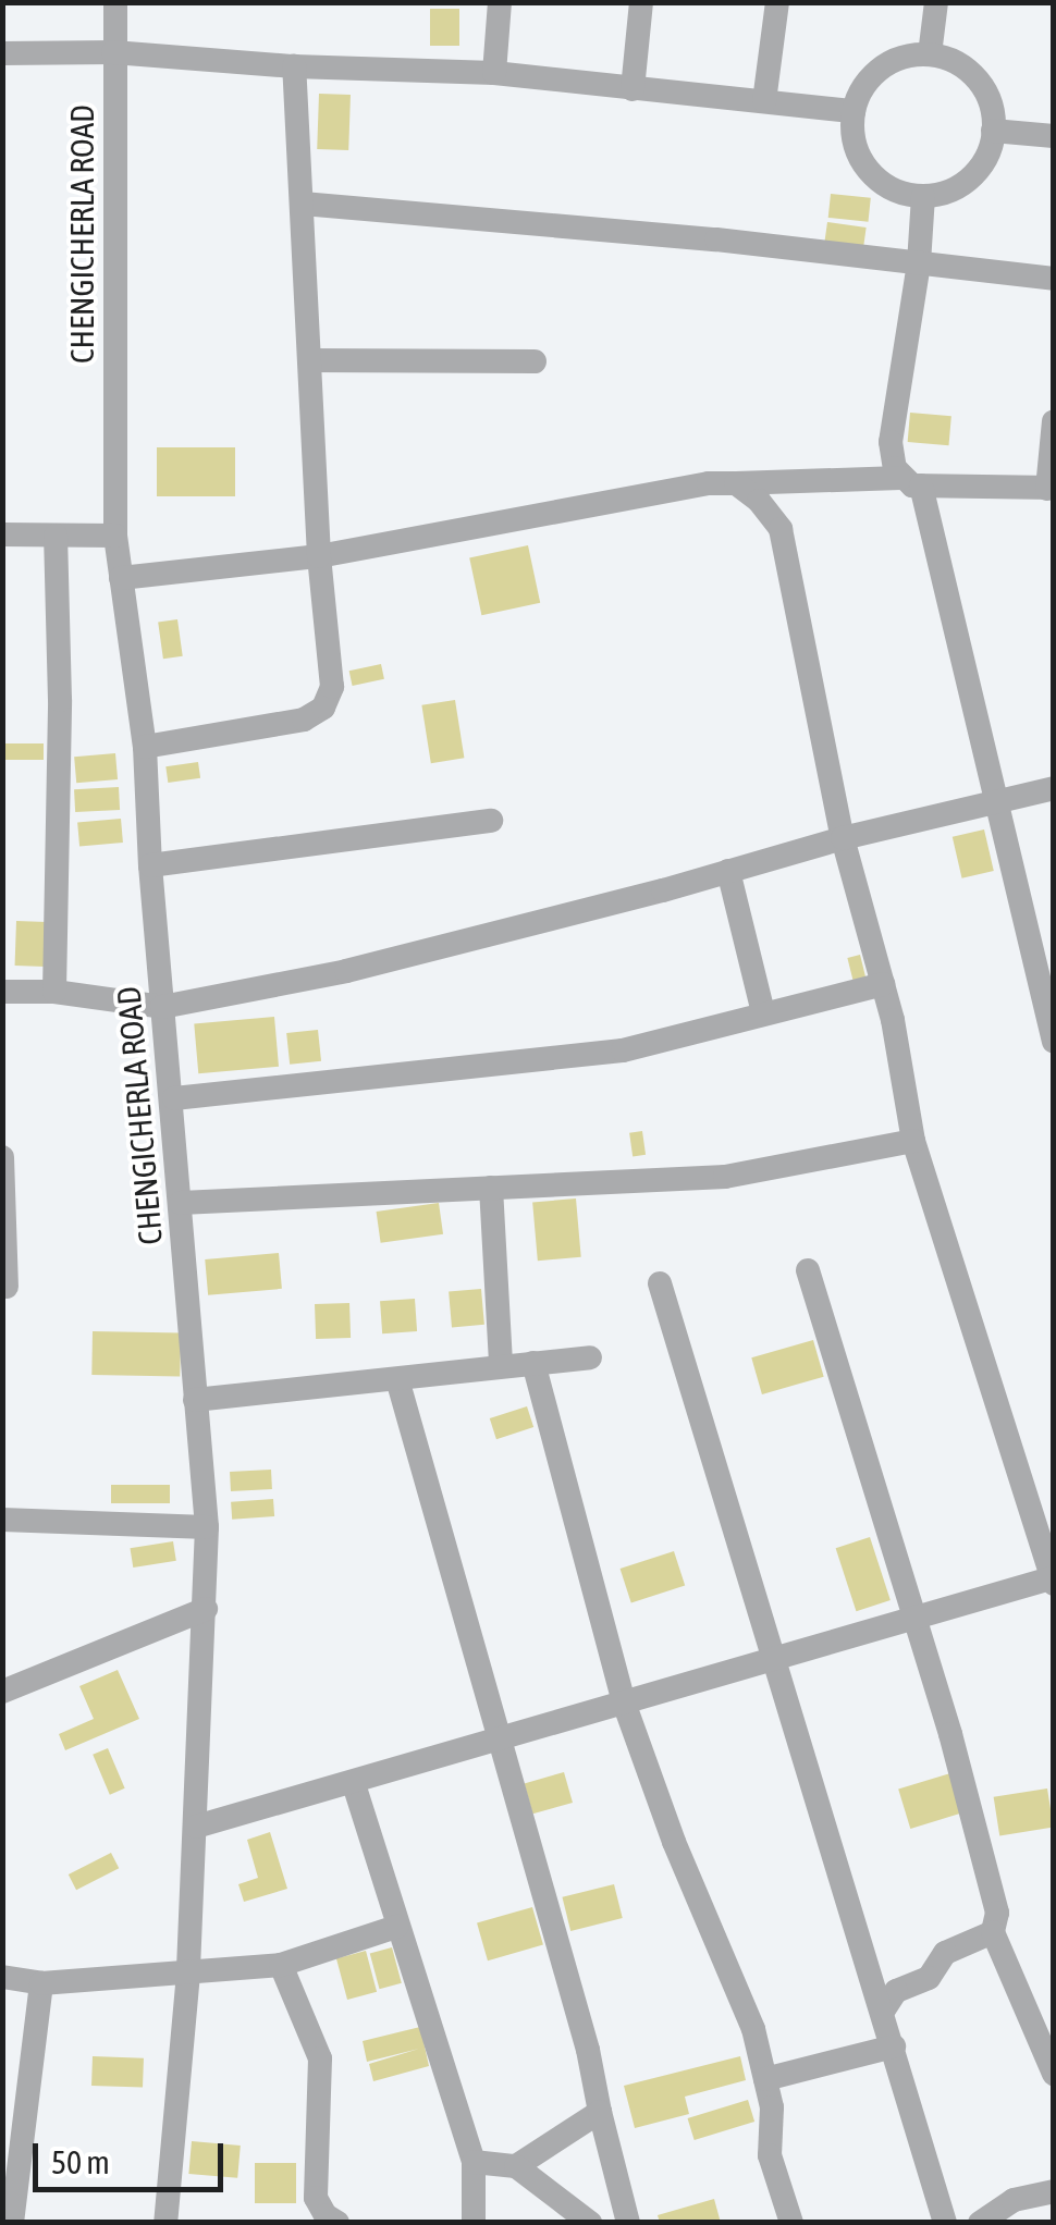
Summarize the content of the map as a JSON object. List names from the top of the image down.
{
  "streets": {
    "street": ["CHENGICHERLA ROAD"]
  },
  "scale_bar": "50 m"
}
